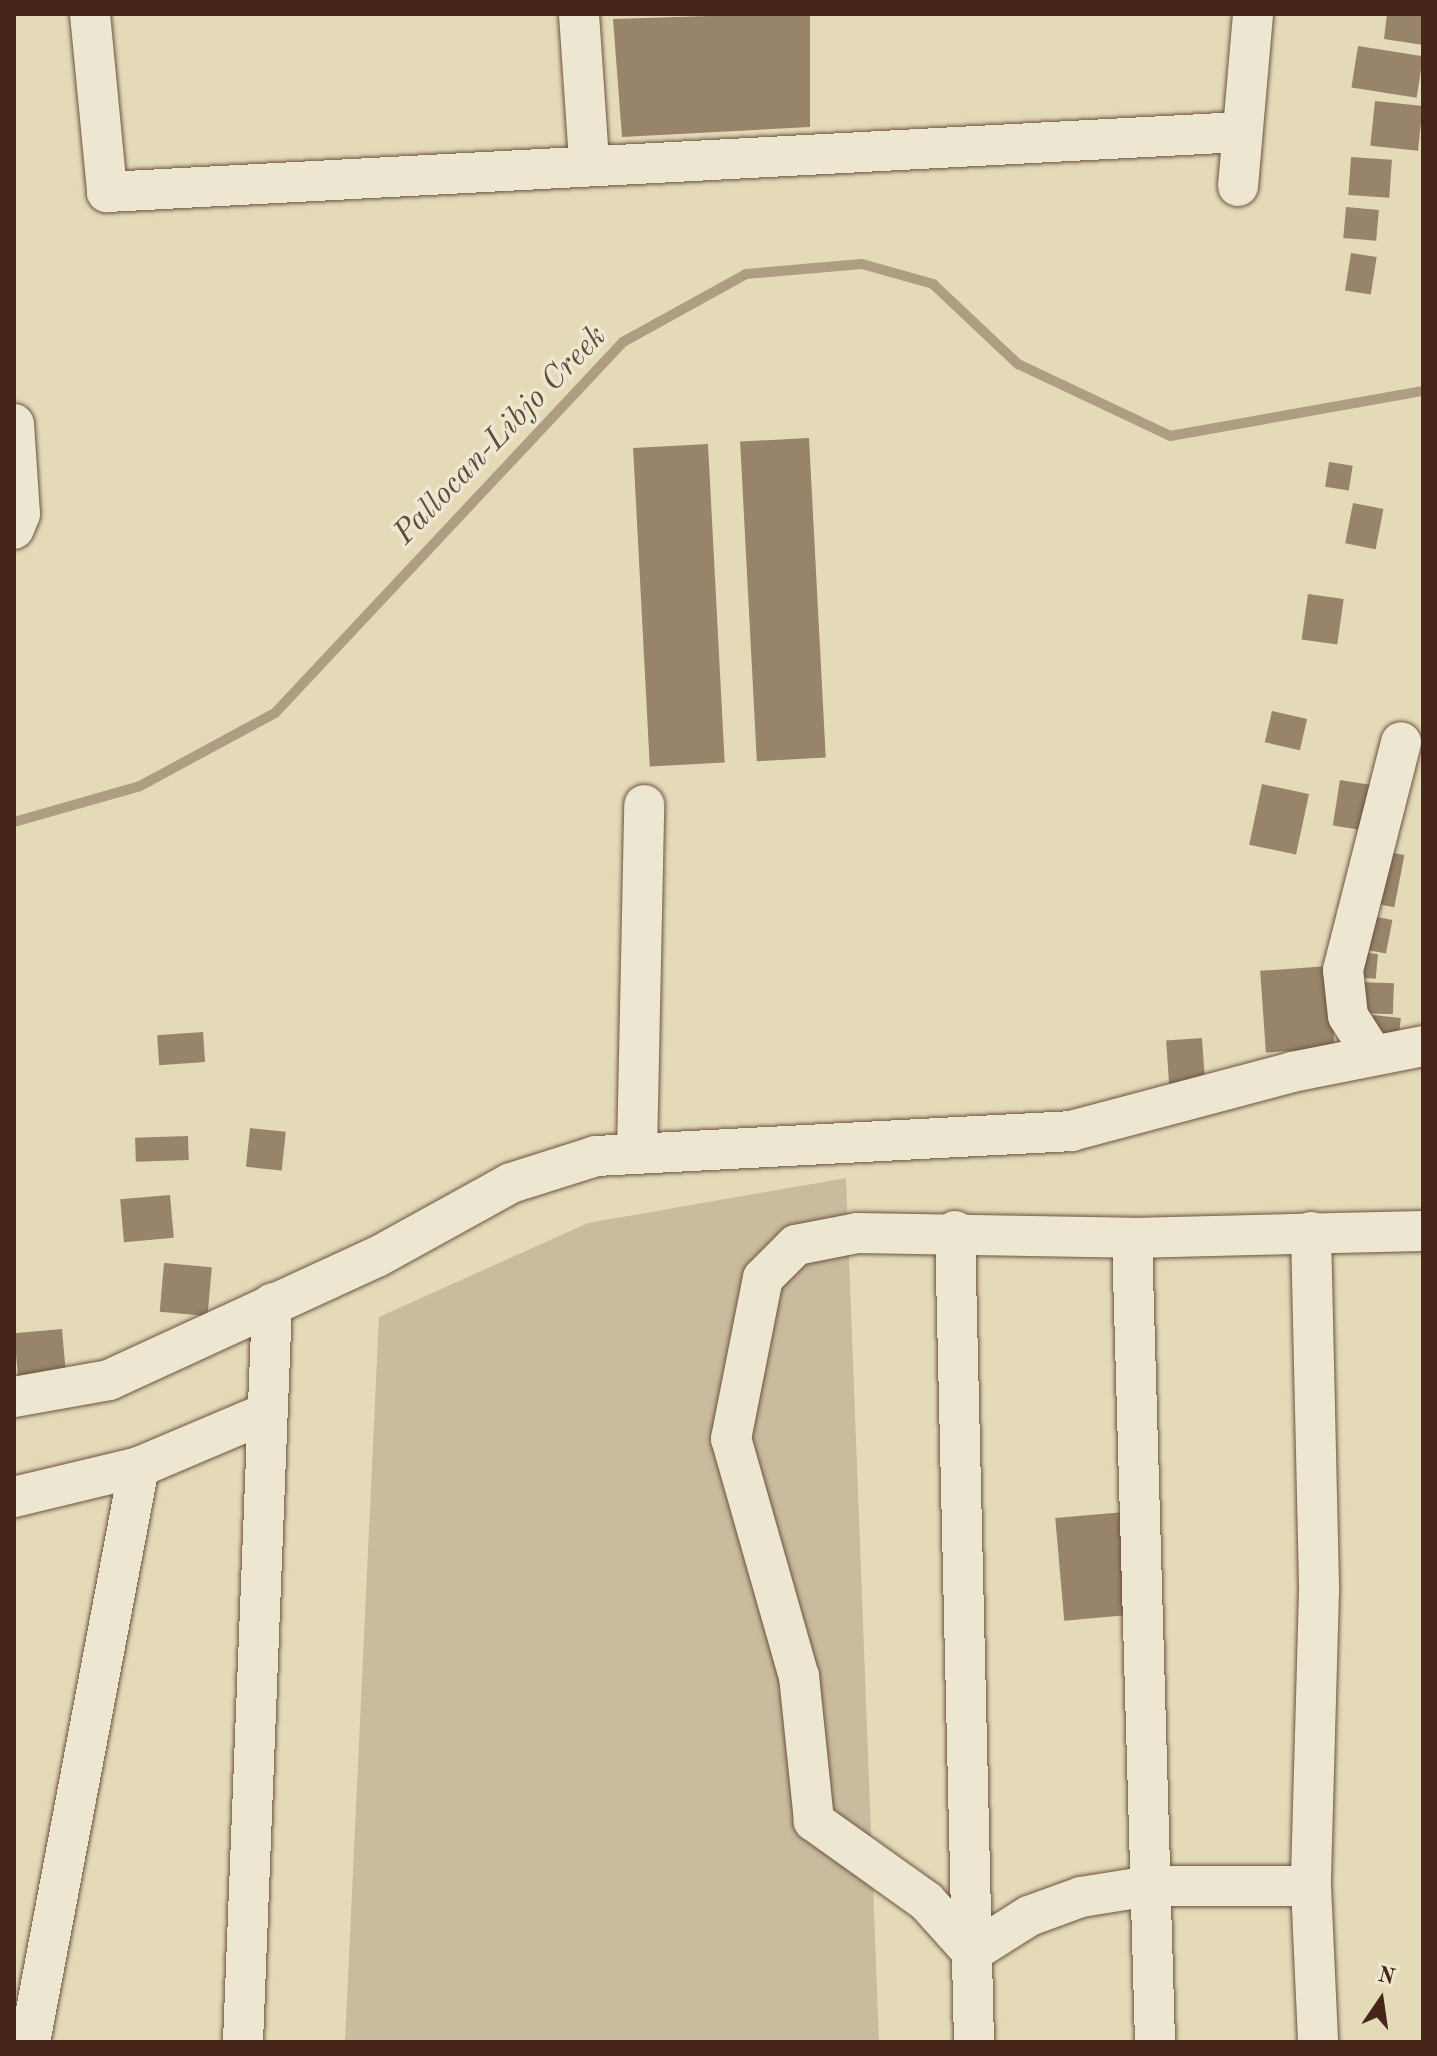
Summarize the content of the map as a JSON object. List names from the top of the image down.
{
  "water": ["Pallocan-Libjo Creek"],
  "north": "top"
}
